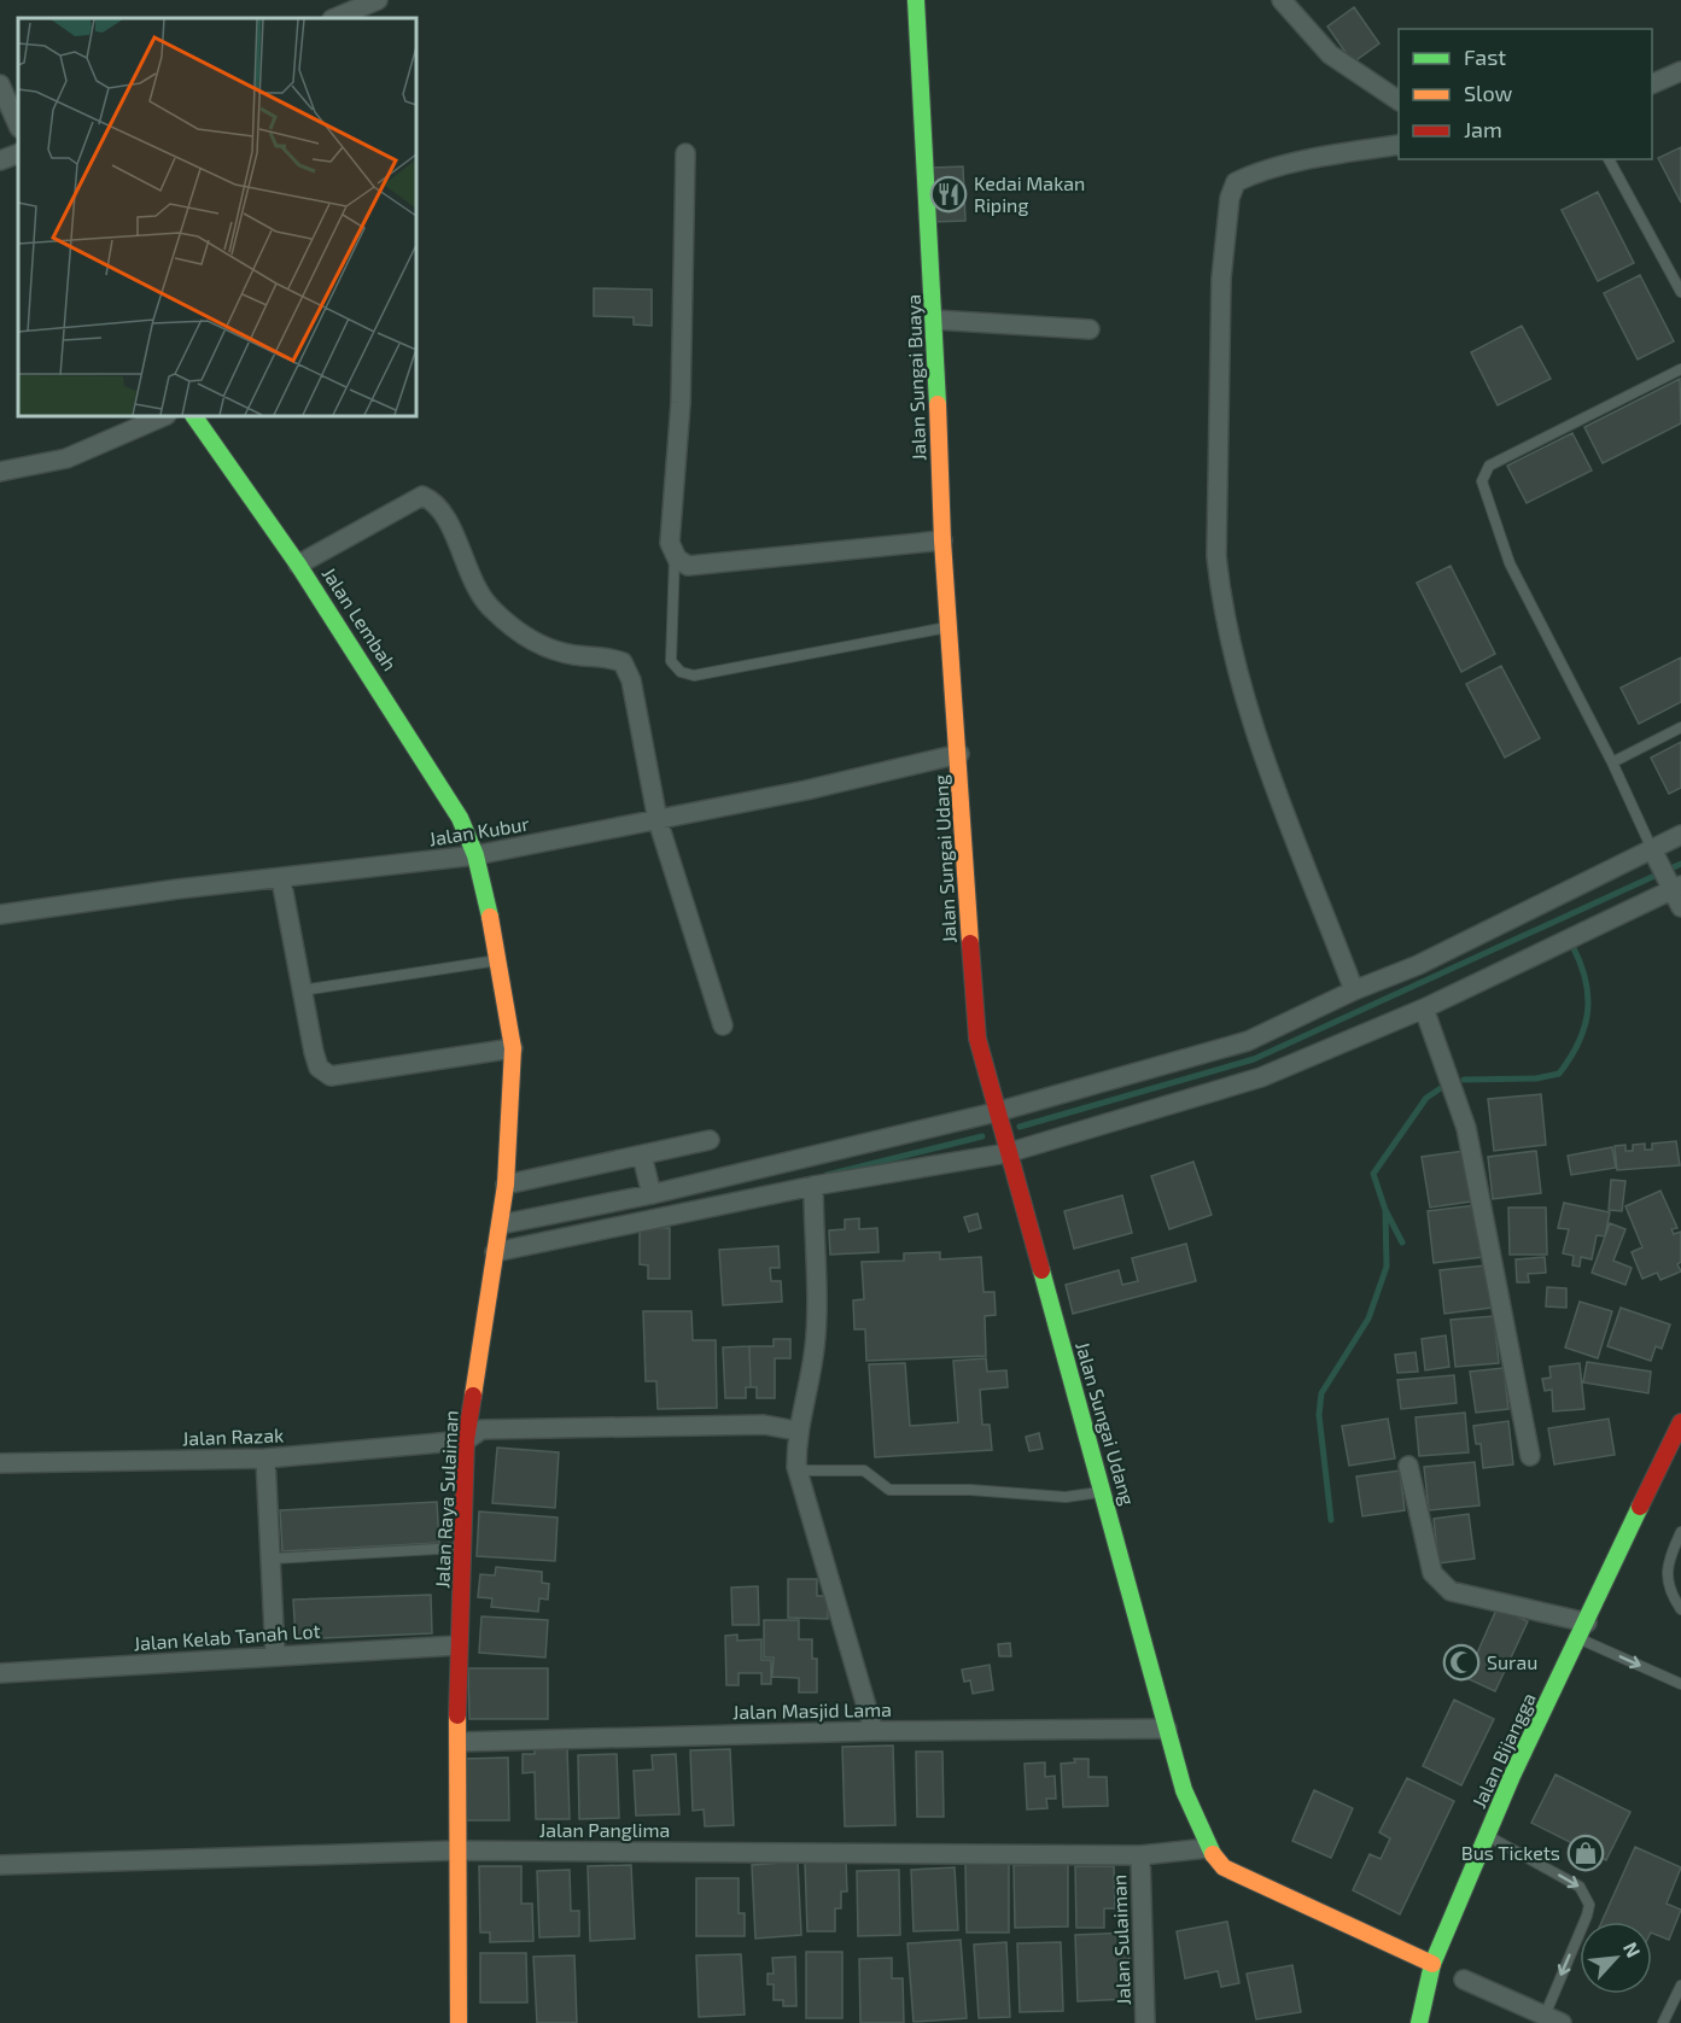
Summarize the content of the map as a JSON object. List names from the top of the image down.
{
  "streets": {
    "street": [
      "Jalan Sungai Buaya",
      "Jalan Lembah",
      "Jalan Kubur",
      "Jalan Sungai Udang",
      "Jalan Razak",
      "Jalan Raya Sulaiman",
      "Jalan Kelab Tanah Lot",
      "Jalan Masjid Lama",
      "Jalan Bijangga",
      "Jalan Panglima",
      "Jalan Sulaiman"
    ]
  },
  "crossings": [
    ["Jalan Sungai Buaya", "Jalan Kubur"],
    ["Jalan Sungai Buaya", "Jalan Sungai Udang"],
    ["Jalan Lembah", "Jalan Kubur"],
    ["Jalan Lembah", "Jalan Raya Sulaiman"],
    ["Jalan Kubur", "Jalan Sungai Udang"],
    ["Jalan Kubur", "Jalan Raya Sulaiman"],
    ["Jalan Sungai Udang", "Jalan Masjid Lama"],
    ["Jalan Sungai Udang", "Jalan Bijangga"],
    ["Jalan Sungai Udang", "Jalan Panglima"],
    ["Jalan Razak", "Jalan Raya Sulaiman"],
    ["Jalan Raya Sulaiman", "Jalan Kelab Tanah Lot"],
    ["Jalan Raya Sulaiman", "Jalan Masjid Lama"],
    ["Jalan Raya Sulaiman", "Jalan Panglima"],
    ["Jalan Panglima", "Jalan Sulaiman"]
  ],
  "places": {
    "restaurant": ["Kedai Makan Riping"],
    "mosque": ["Surau"],
    "shop": ["Bus Tickets"]
  },
  "legend": ["Fast", "Slow", "Jam"],
  "north": "top right"
}
